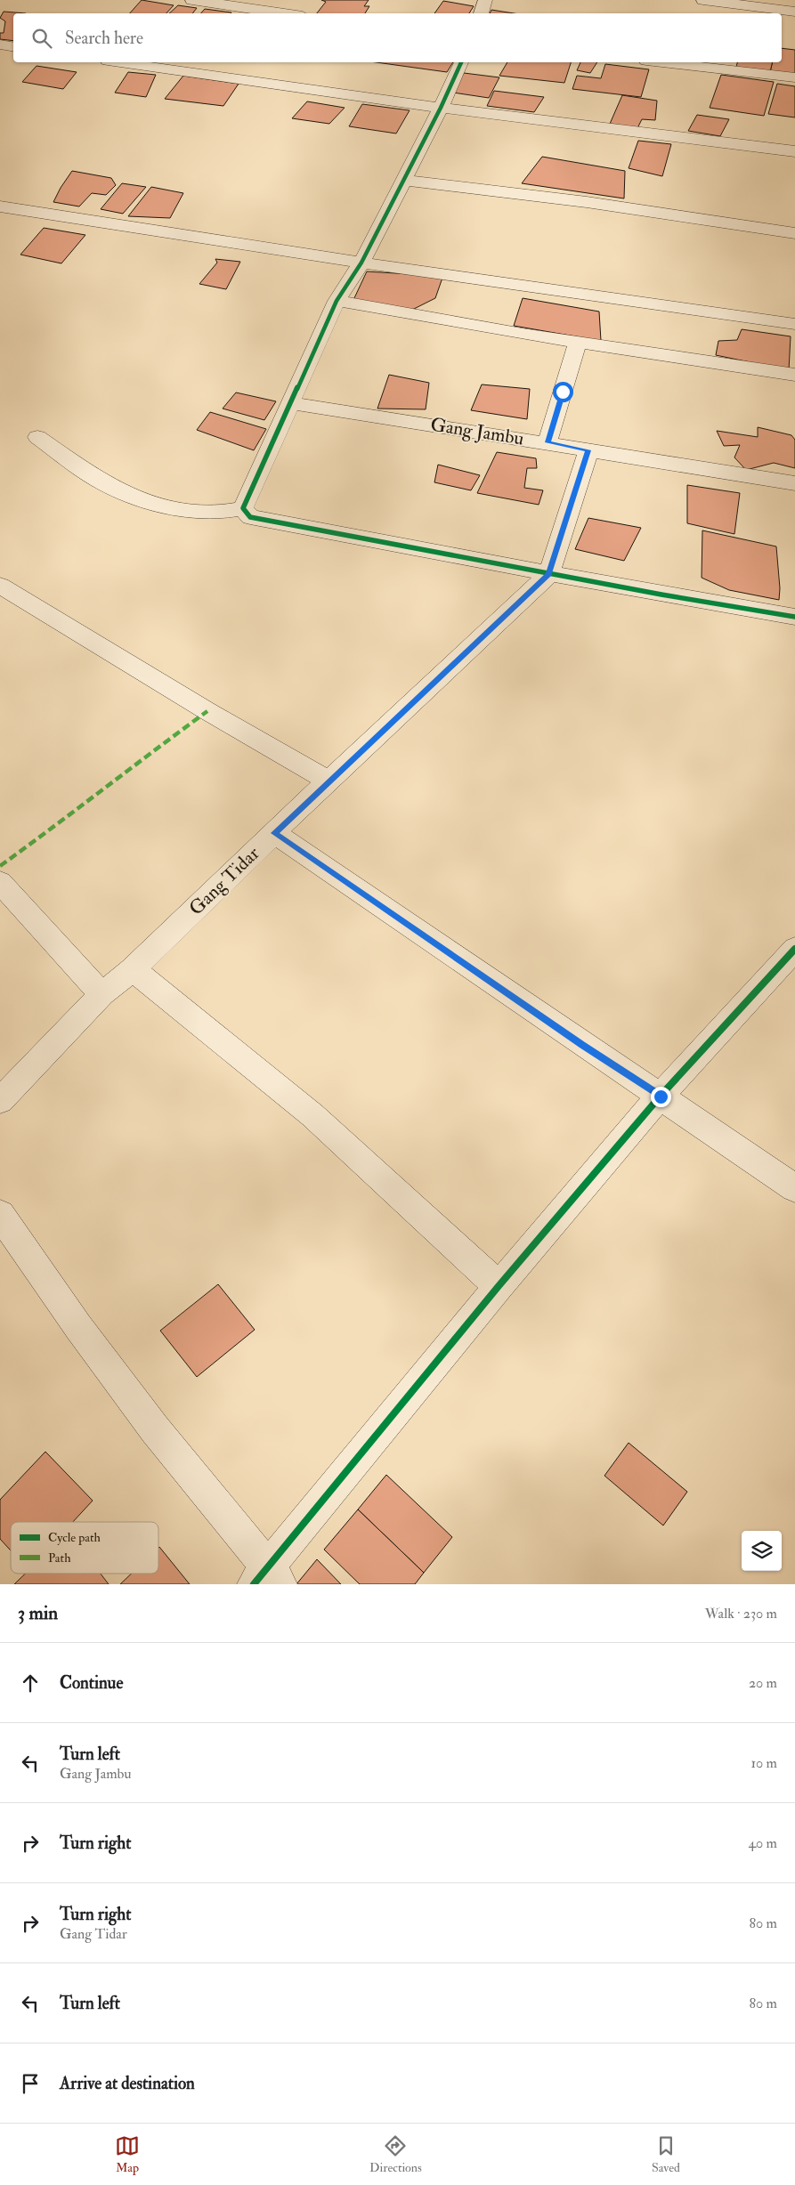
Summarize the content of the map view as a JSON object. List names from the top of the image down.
{
  "streets": {
    "street": ["Gang Jambu", "Gang Tidar"]
  },
  "legend": ["Cycle path", "Path"],
  "page": {
    "search": "Search here",
    "heading": ["3 min", "Walk · 230 m"],
    "list": [
      ["Continue", "20 m"],
      ["Turn left", "Gang Jambu", "10 m"],
      ["Turn right", "40 m"],
      ["Turn right", "Gang Tidar", "80 m"],
      ["Turn left", "80 m"],
      "Arrive at destination"
    ],
    "nav": ["Map", "Directions", "Saved"]
  }
}
